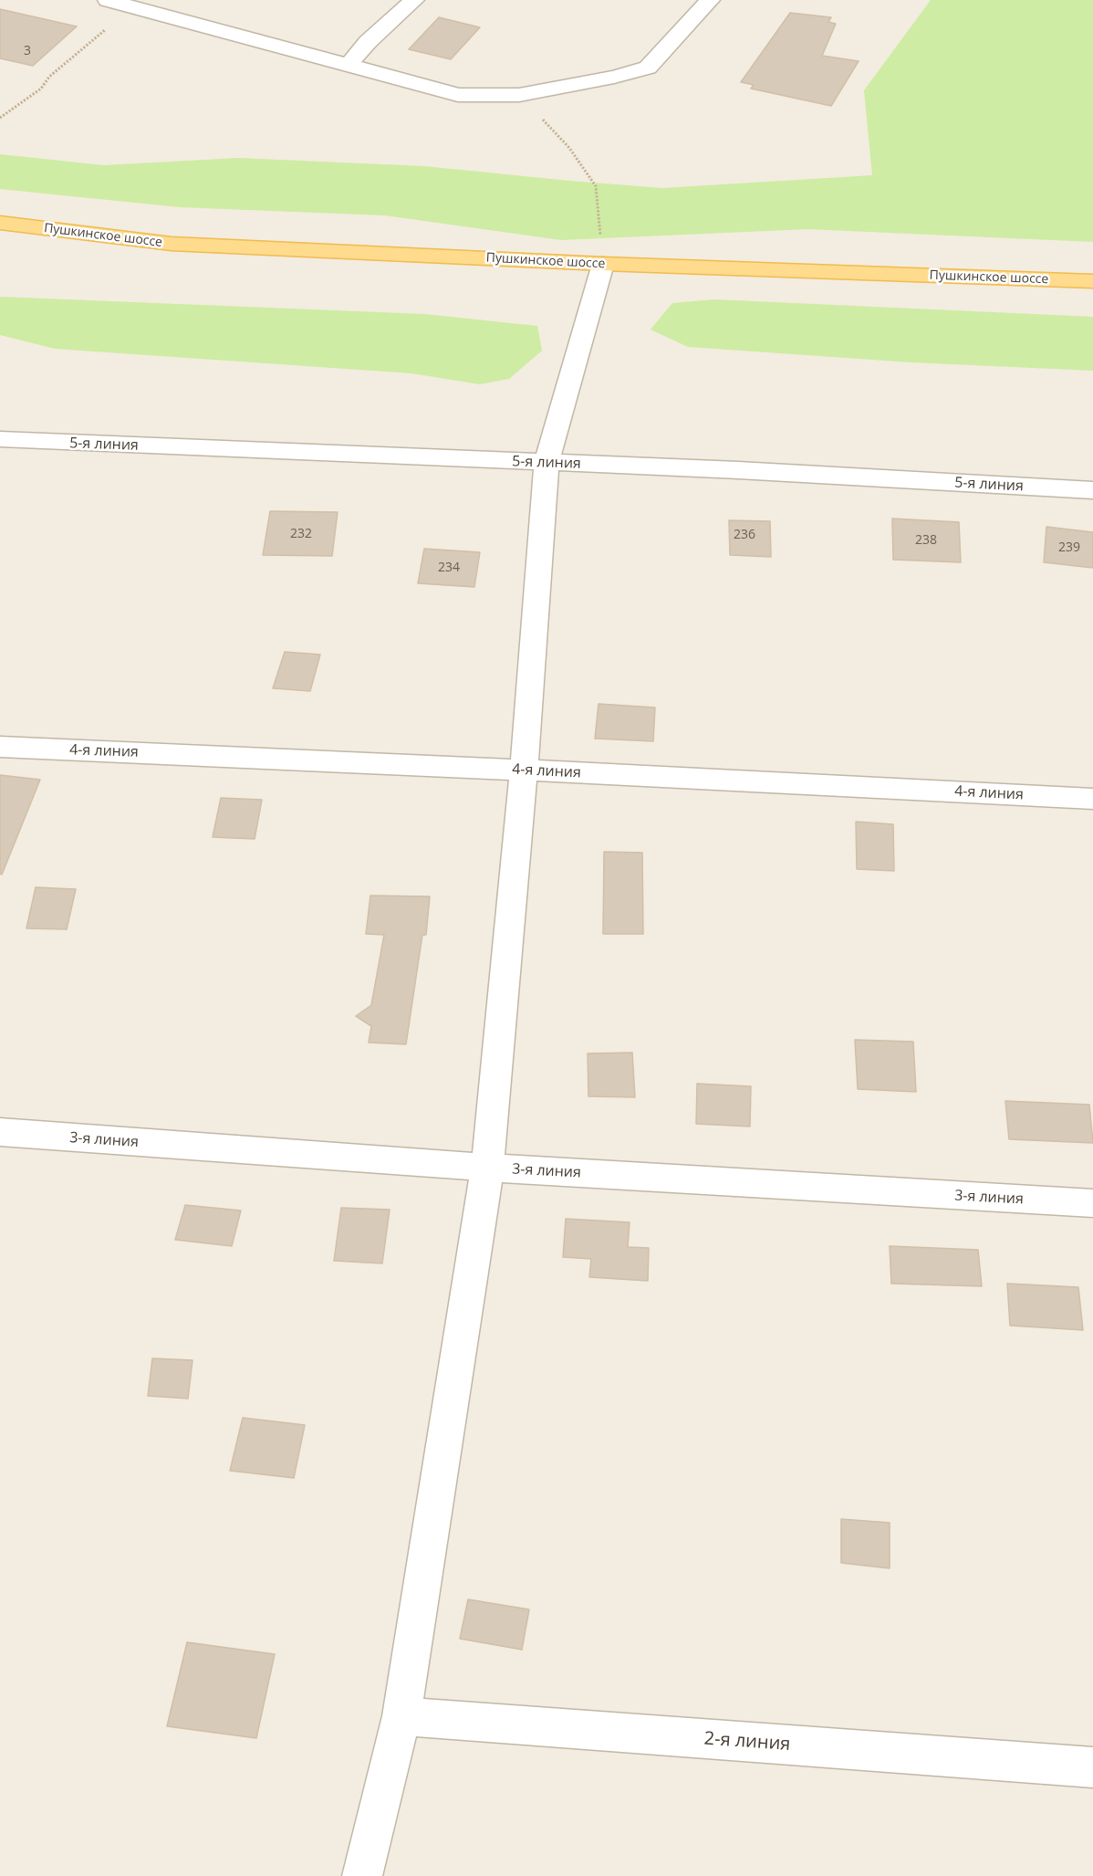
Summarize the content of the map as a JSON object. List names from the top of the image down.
{
  "streets": {
    "main road": ["Пушкинское шоссе"],
    "street": [
      "5-я линия",
      "4-я линия",
      "3-я линия",
      "2-я линия"
    ]
  },
  "house_numbers": [
    "3",
    "232",
    "236",
    "238",
    "239",
    "234"
  ]
}
